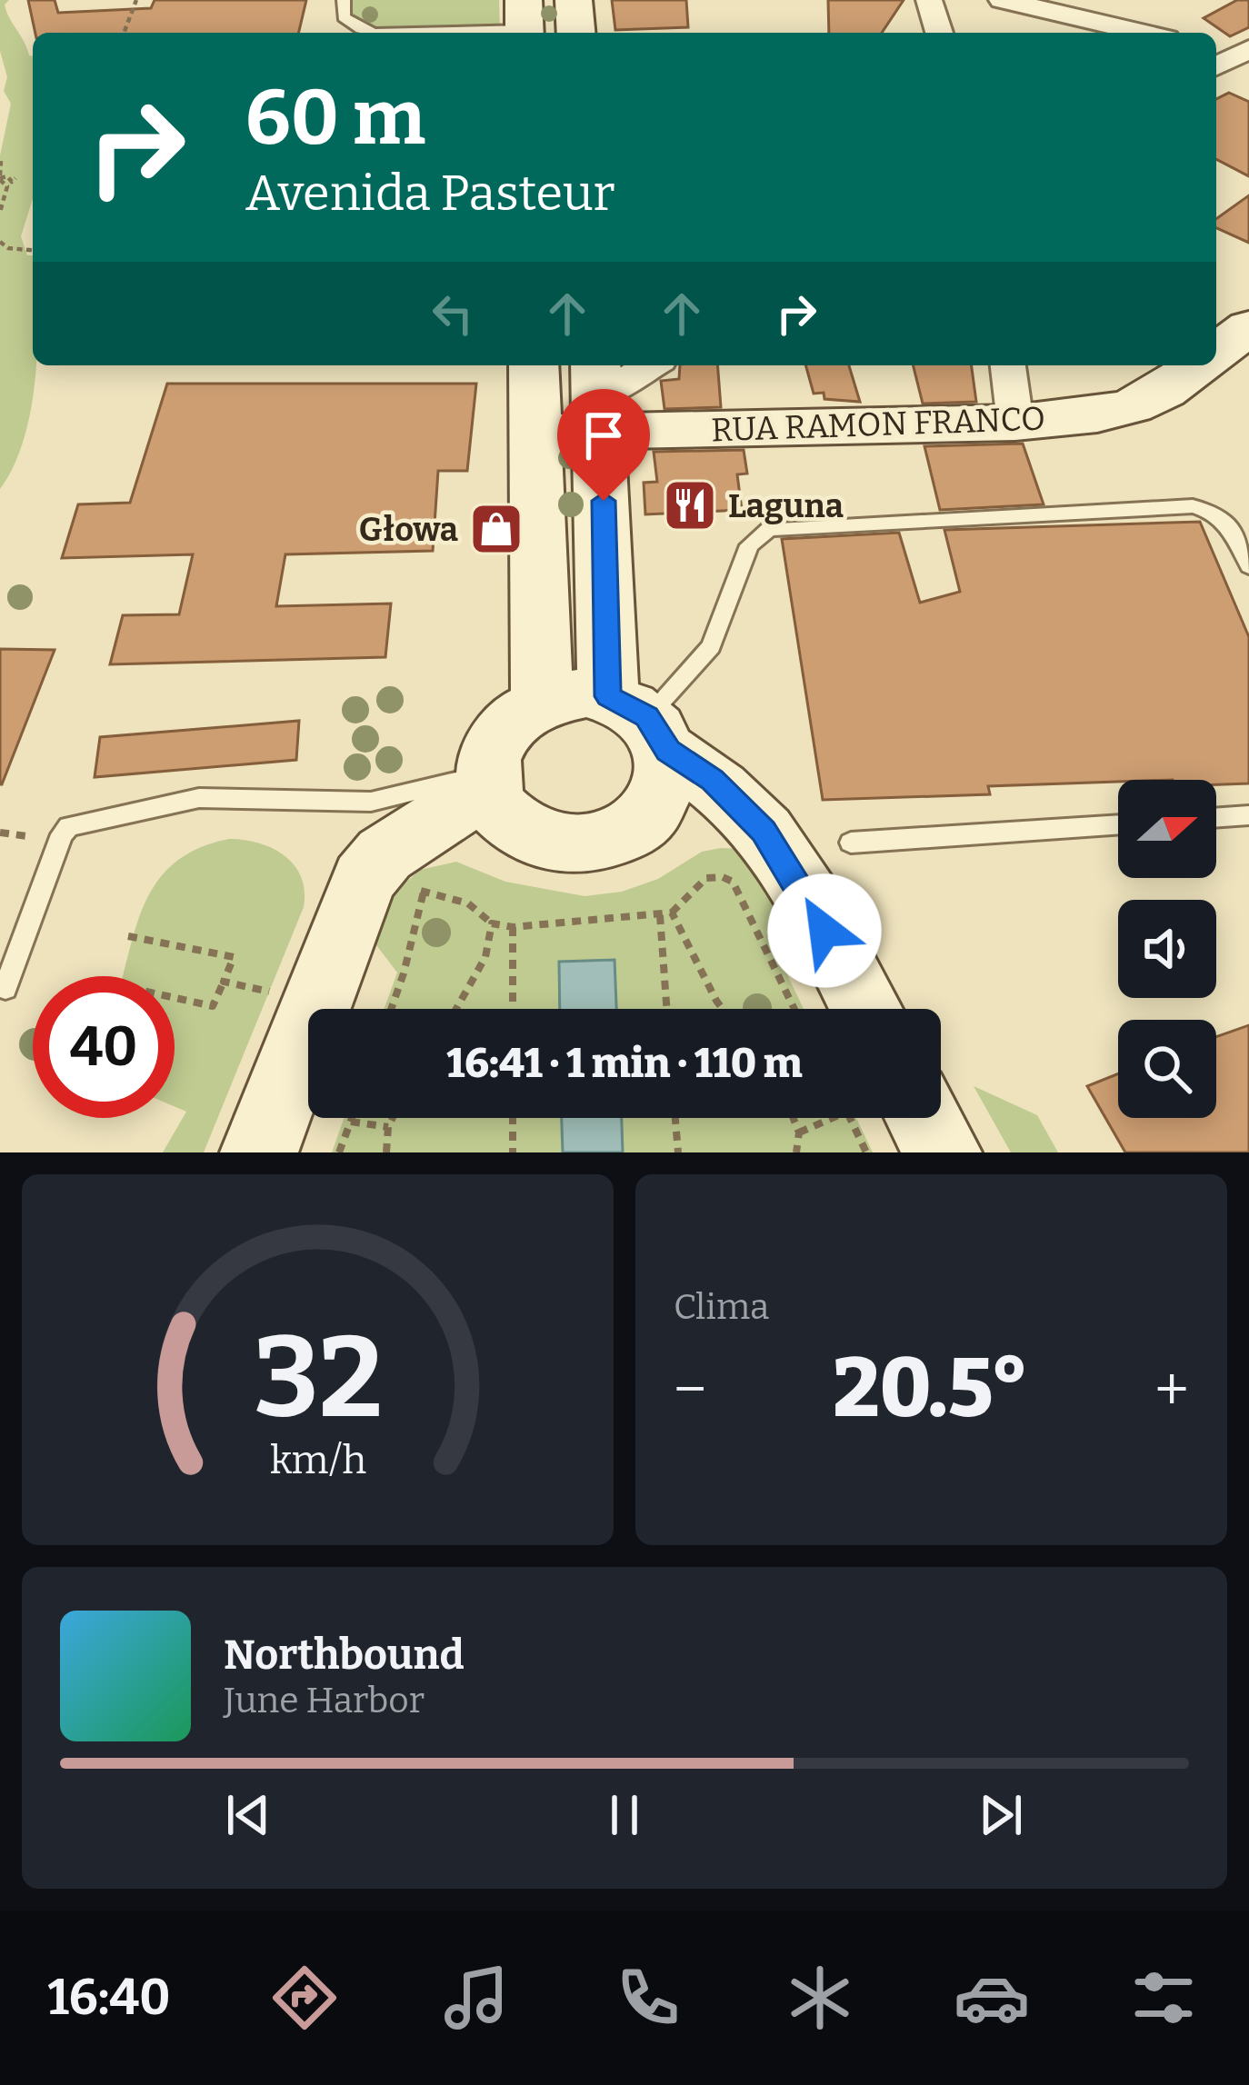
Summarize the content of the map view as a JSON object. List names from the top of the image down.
{
  "streets": {
    "street": ["RUA RAMON FRANCO"]
  },
  "places": {
    "restaurant": ["Laguna"],
    "shop": ["Głowa"]
  },
  "north": "right",
  "page": {
    "turn": ["60 m", "Avenida Pasteur"],
    "limit": "40",
    "trip": "16:41 · 1 min · 110 m",
    "tile": "Clima",
    "heat": ["−", "20.5°", "+"],
    "song": ["Northbound", "June Harbor"],
    "tabs": "16:40",
    "gauge": ["32", "km/h"]
  }
}
